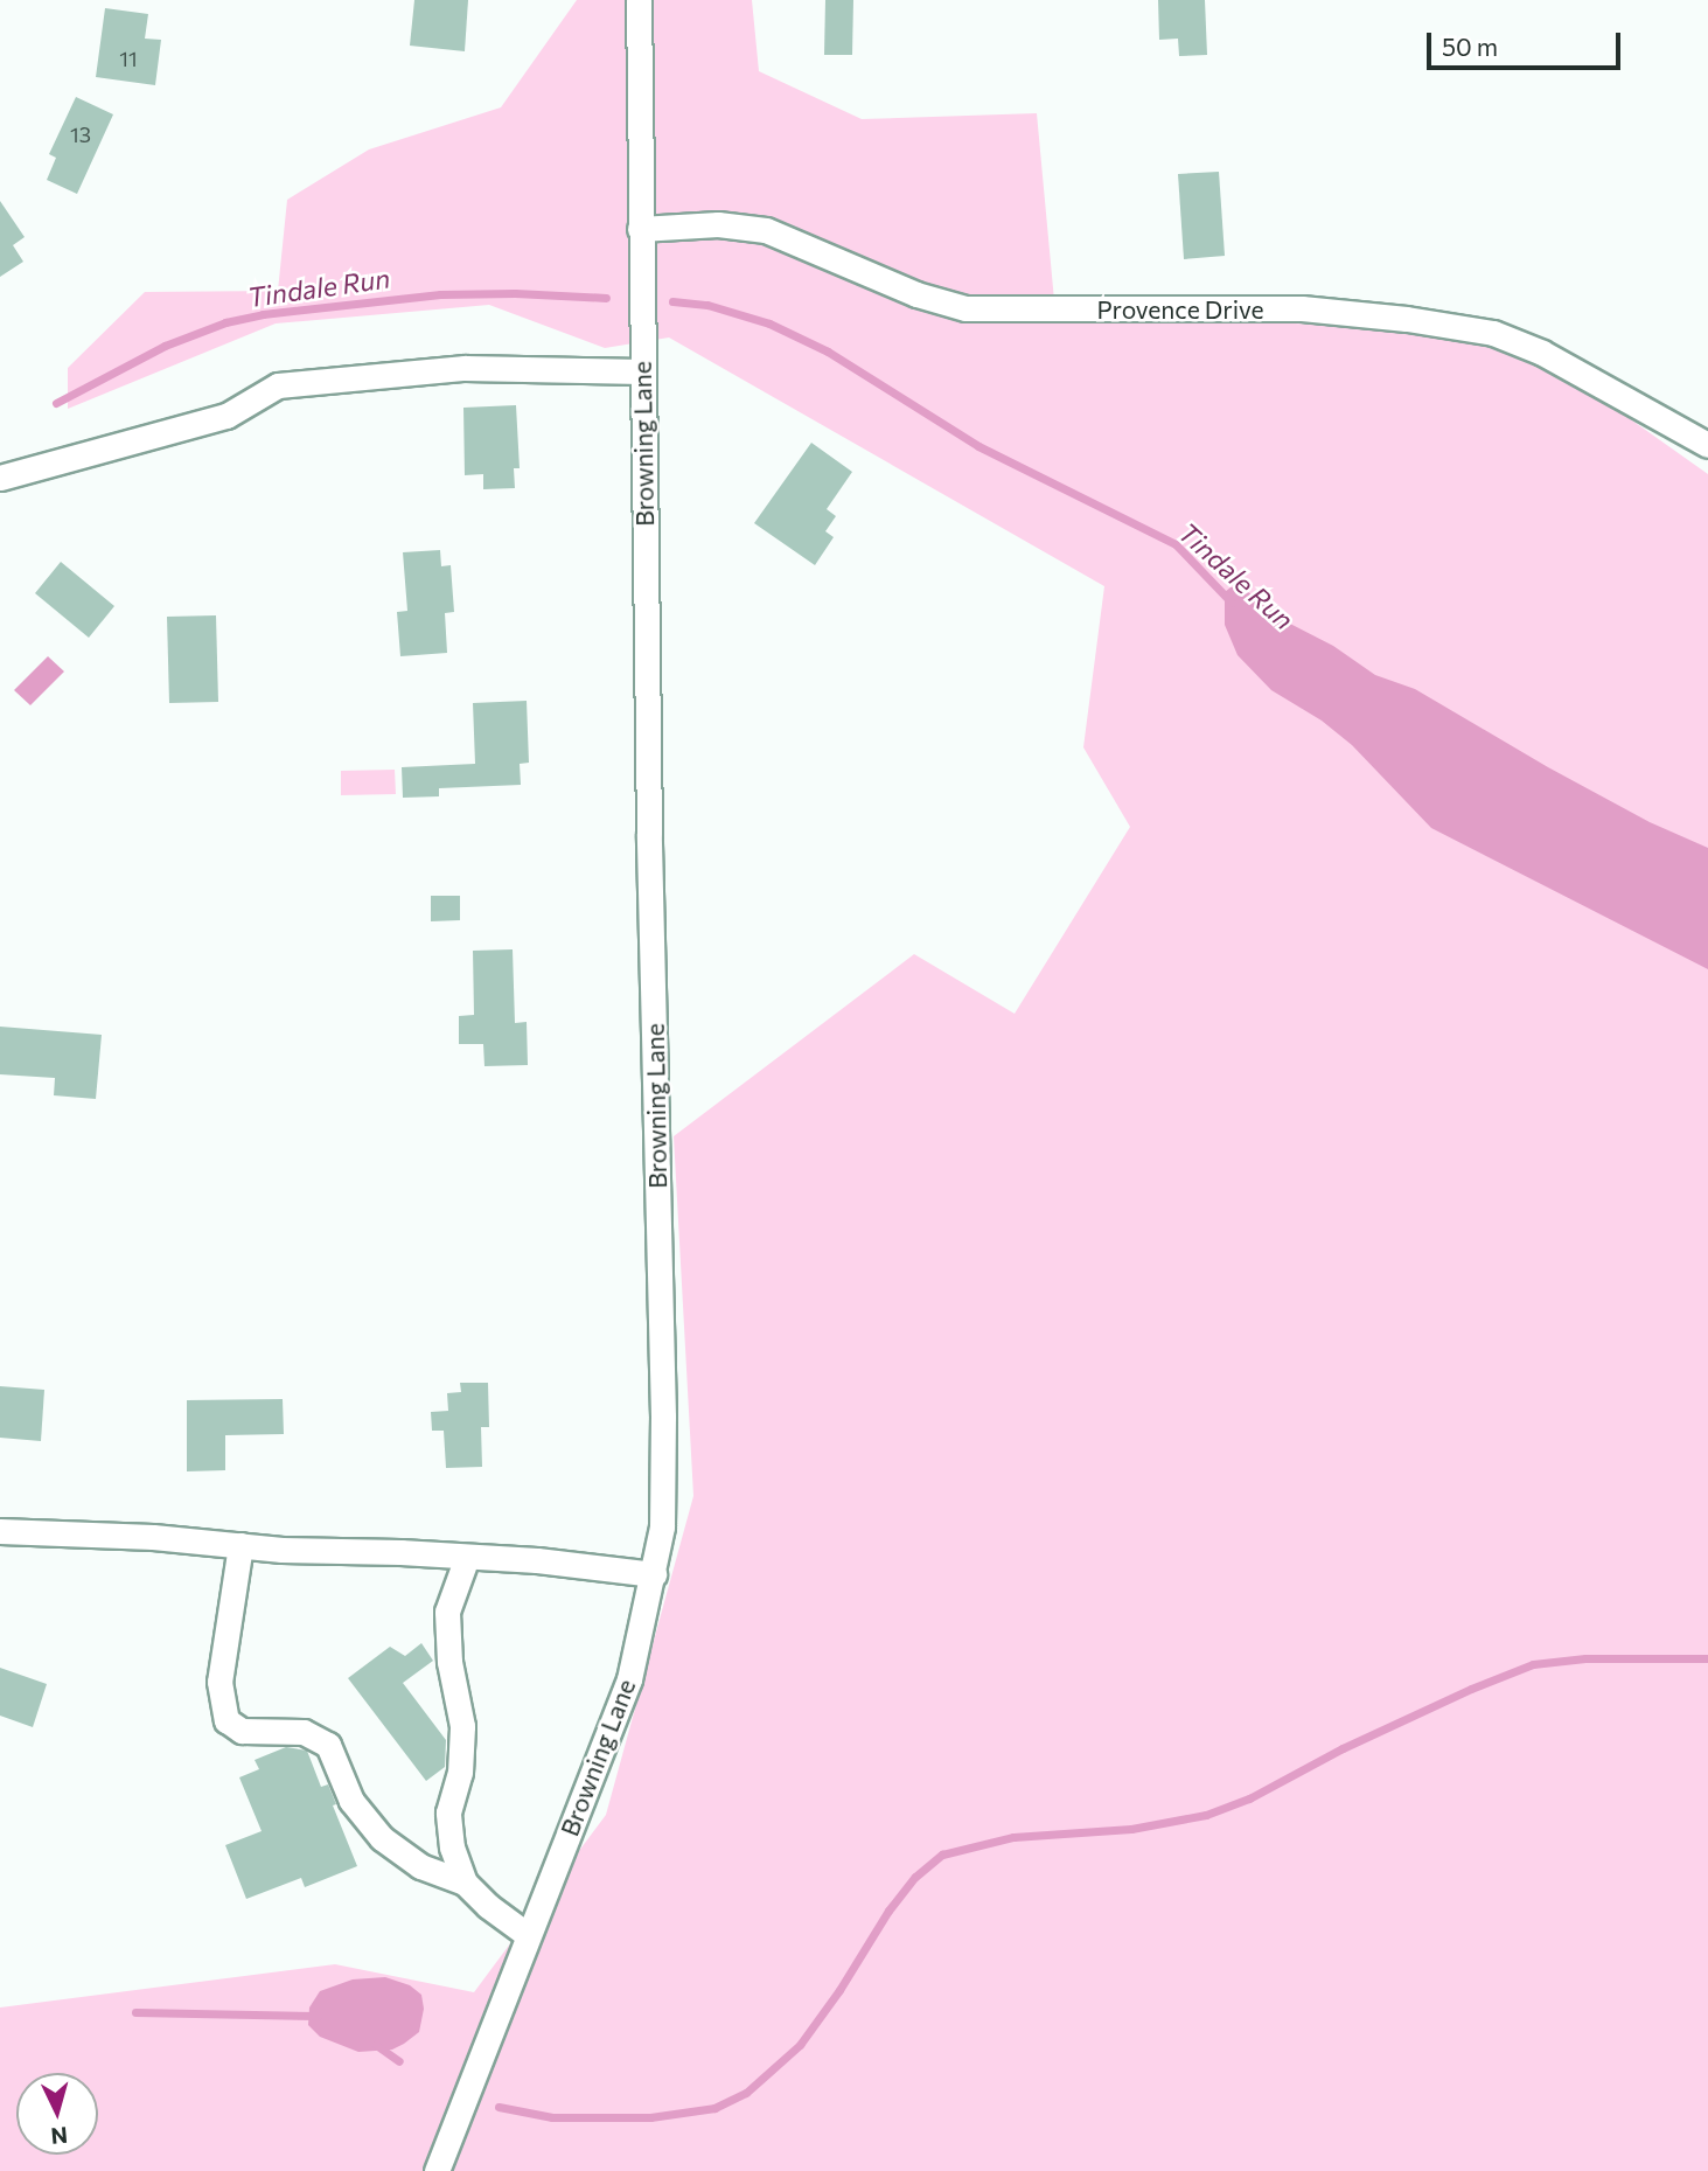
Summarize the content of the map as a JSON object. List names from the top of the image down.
{
  "streets": {
    "street": ["Provence Drive", "Browning Lane"]
  },
  "crossings": [
    ["Provence Drive", "Browning Lane"]
  ],
  "water": ["Tindale Run"],
  "house_numbers": ["11", "13"],
  "scale_bar": "50 m",
  "north": "bottom"
}
